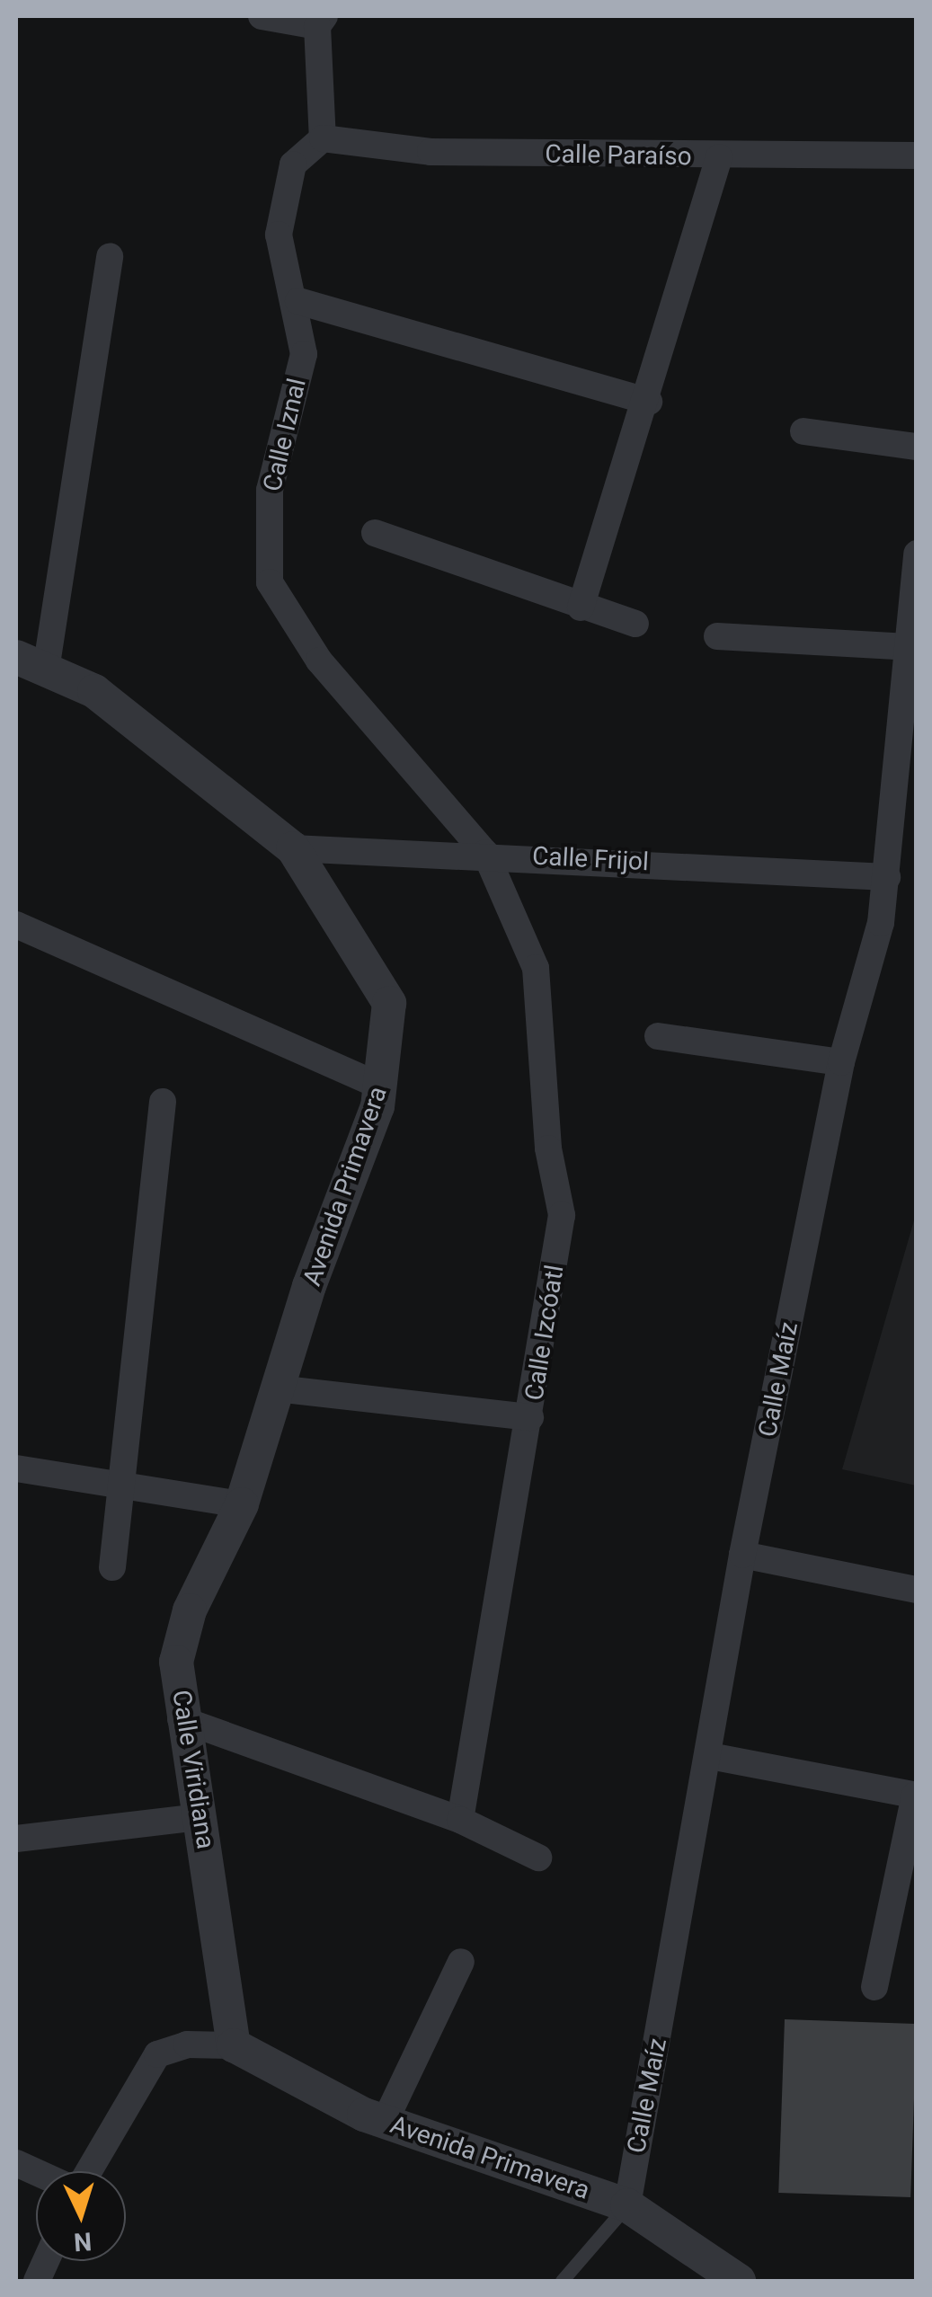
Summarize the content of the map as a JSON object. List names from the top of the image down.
{
  "streets": {
    "street": [
      "Calle Paraíso",
      "Calle Iznal",
      "Calle Frijol",
      "Avenida Primavera",
      "Calle Izcóatl",
      "Calle Maíz",
      "Calle Viridiana"
    ]
  },
  "crossings": [
    ["Calle Paraíso", "Calle Iznal"],
    ["Calle Iznal", "Calle Frijol"],
    ["Calle Iznal", "Calle Izcóatl"],
    ["Calle Frijol", "Avenida Primavera"],
    ["Calle Frijol", "Calle Izcóatl"],
    ["Calle Frijol", "Calle Maíz"],
    ["Avenida Primavera", "Calle Maíz"],
    ["Avenida Primavera", "Calle Viridiana"]
  ],
  "north": "bottom"
}
